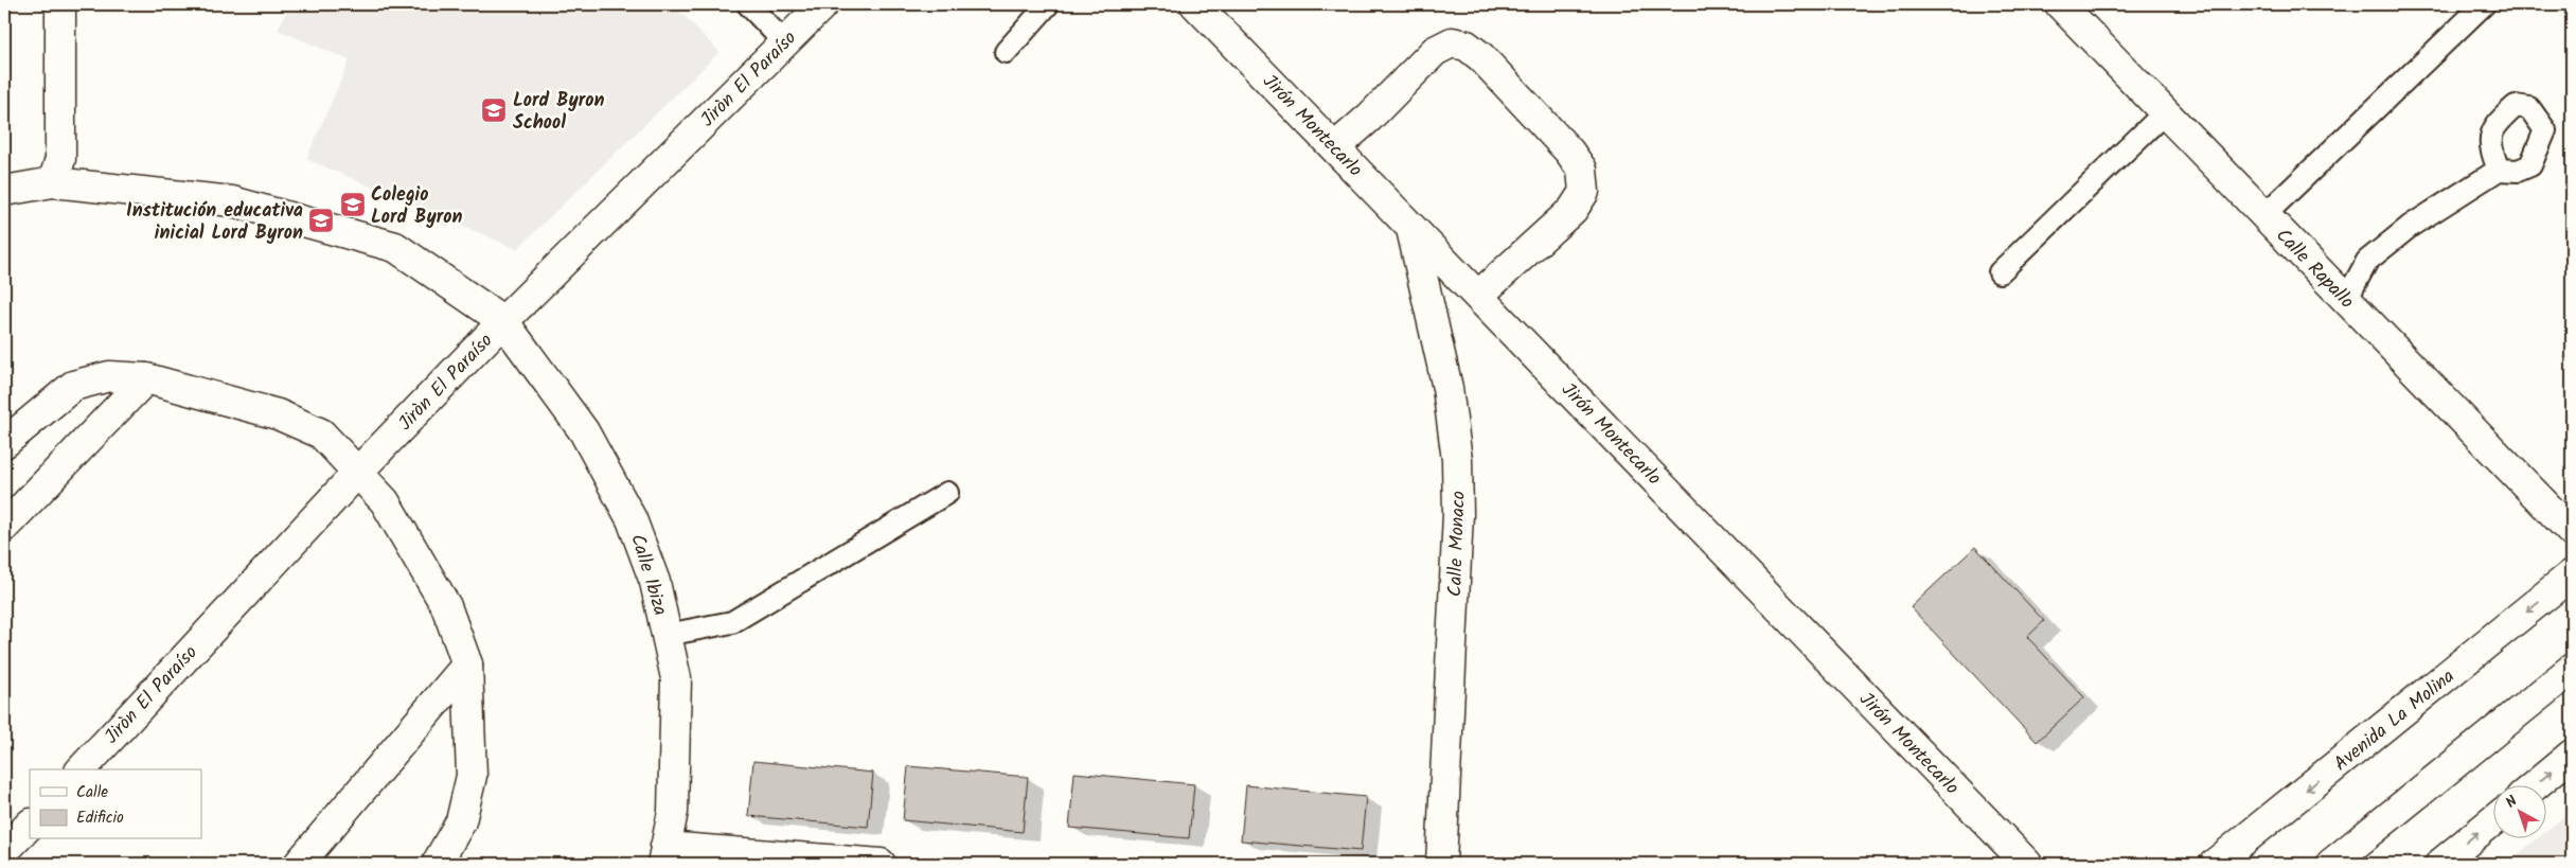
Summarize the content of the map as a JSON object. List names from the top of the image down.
{
  "streets": {
    "street": [
      "Jiròn El Paraíso",
      "Jirón Montecarlo",
      "Calle Rapallo",
      "Calle Monaco",
      "Calle Ibiza",
      "Avenida La Molina"
    ]
  },
  "crossings": [
    ["Jiròn El Paraíso", "Calle Ibiza"],
    ["Jirón Montecarlo", "Calle Monaco"]
  ],
  "places": {
    "school or university": ["Lord Byron School", "Colegio Lord Byron", "Institución educativa inicial Lord Byron"]
  },
  "legend": ["Calle", "Edificio"],
  "north": "top left"
}
